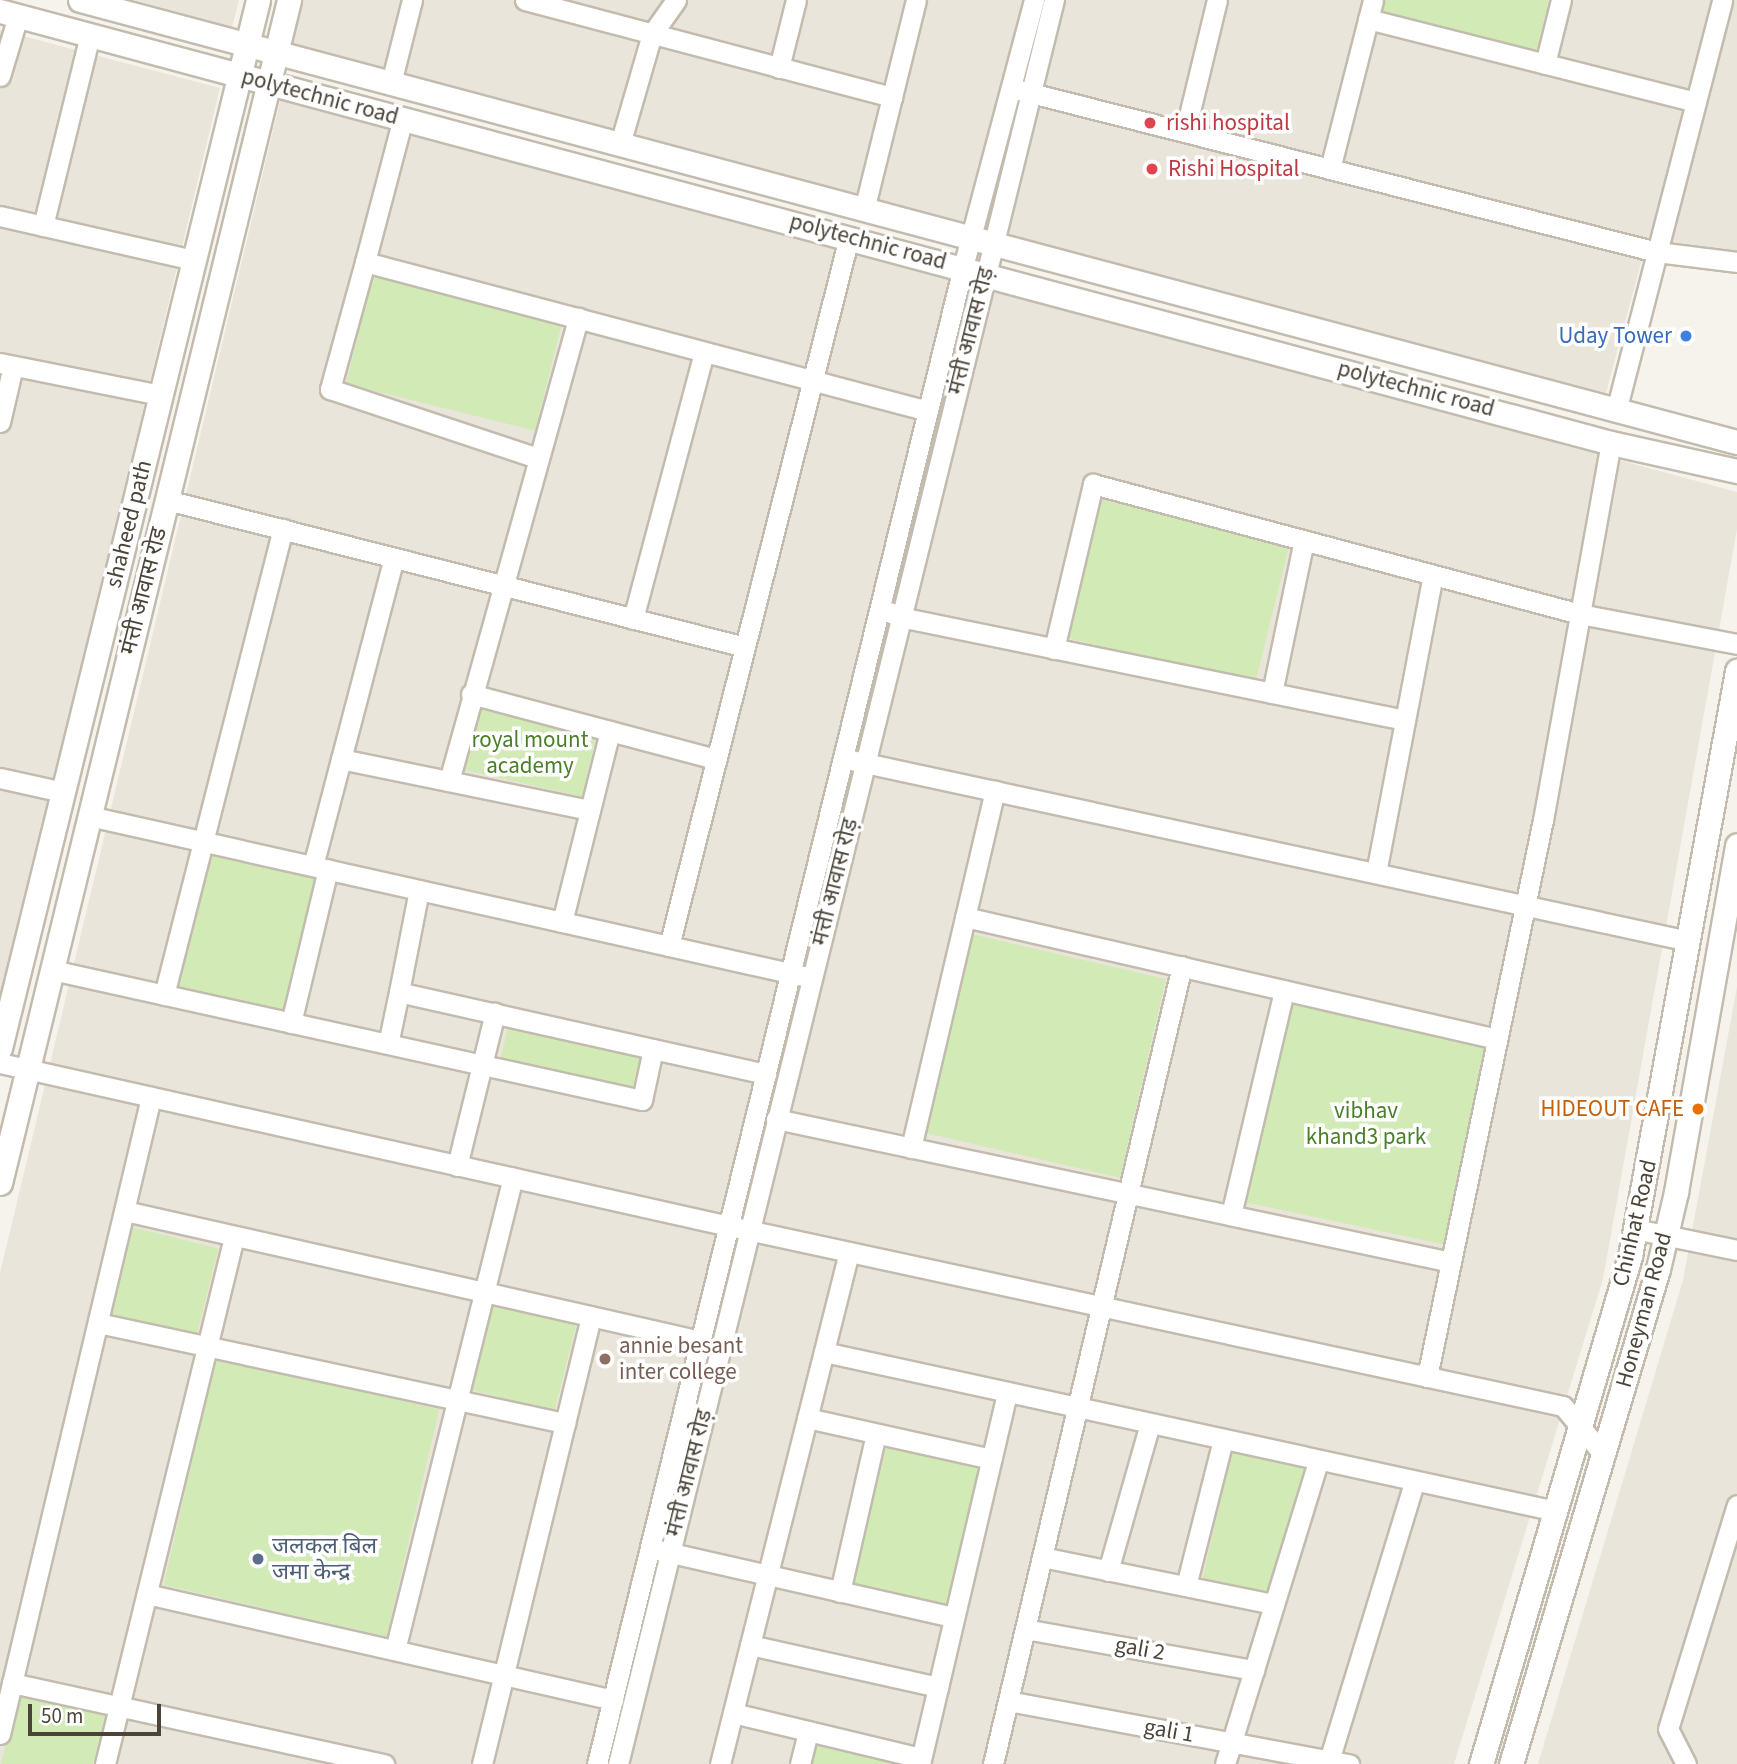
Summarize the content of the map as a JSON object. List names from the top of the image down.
{
  "streets": {
    "street": [
      "polytechnic road",
      "मंत्ती आवास रोड़",
      "shaheed path",
      "मंत्ती आवास रोड",
      "Chinhat Road",
      "Honeyman Road",
      "gali 2",
      "gali 1"
    ]
  },
  "crossings": [
    ["polytechnic road", "मंत्ती आवास रोड़"],
    ["polytechnic road", "shaheed path"],
    ["polytechnic road", "मंत्ती आवास रोड"]
  ],
  "parks": ["royal mount academy", "vibhav khand3 park"],
  "places": [
    "rishi hospital",
    "Rishi Hospital",
    "Uday Tower",
    "HIDEOUT CAFE",
    "annie besant inter college",
    "जलकल बिल जमा केन्द्र"
  ],
  "scale_bar": "50 m"
}
